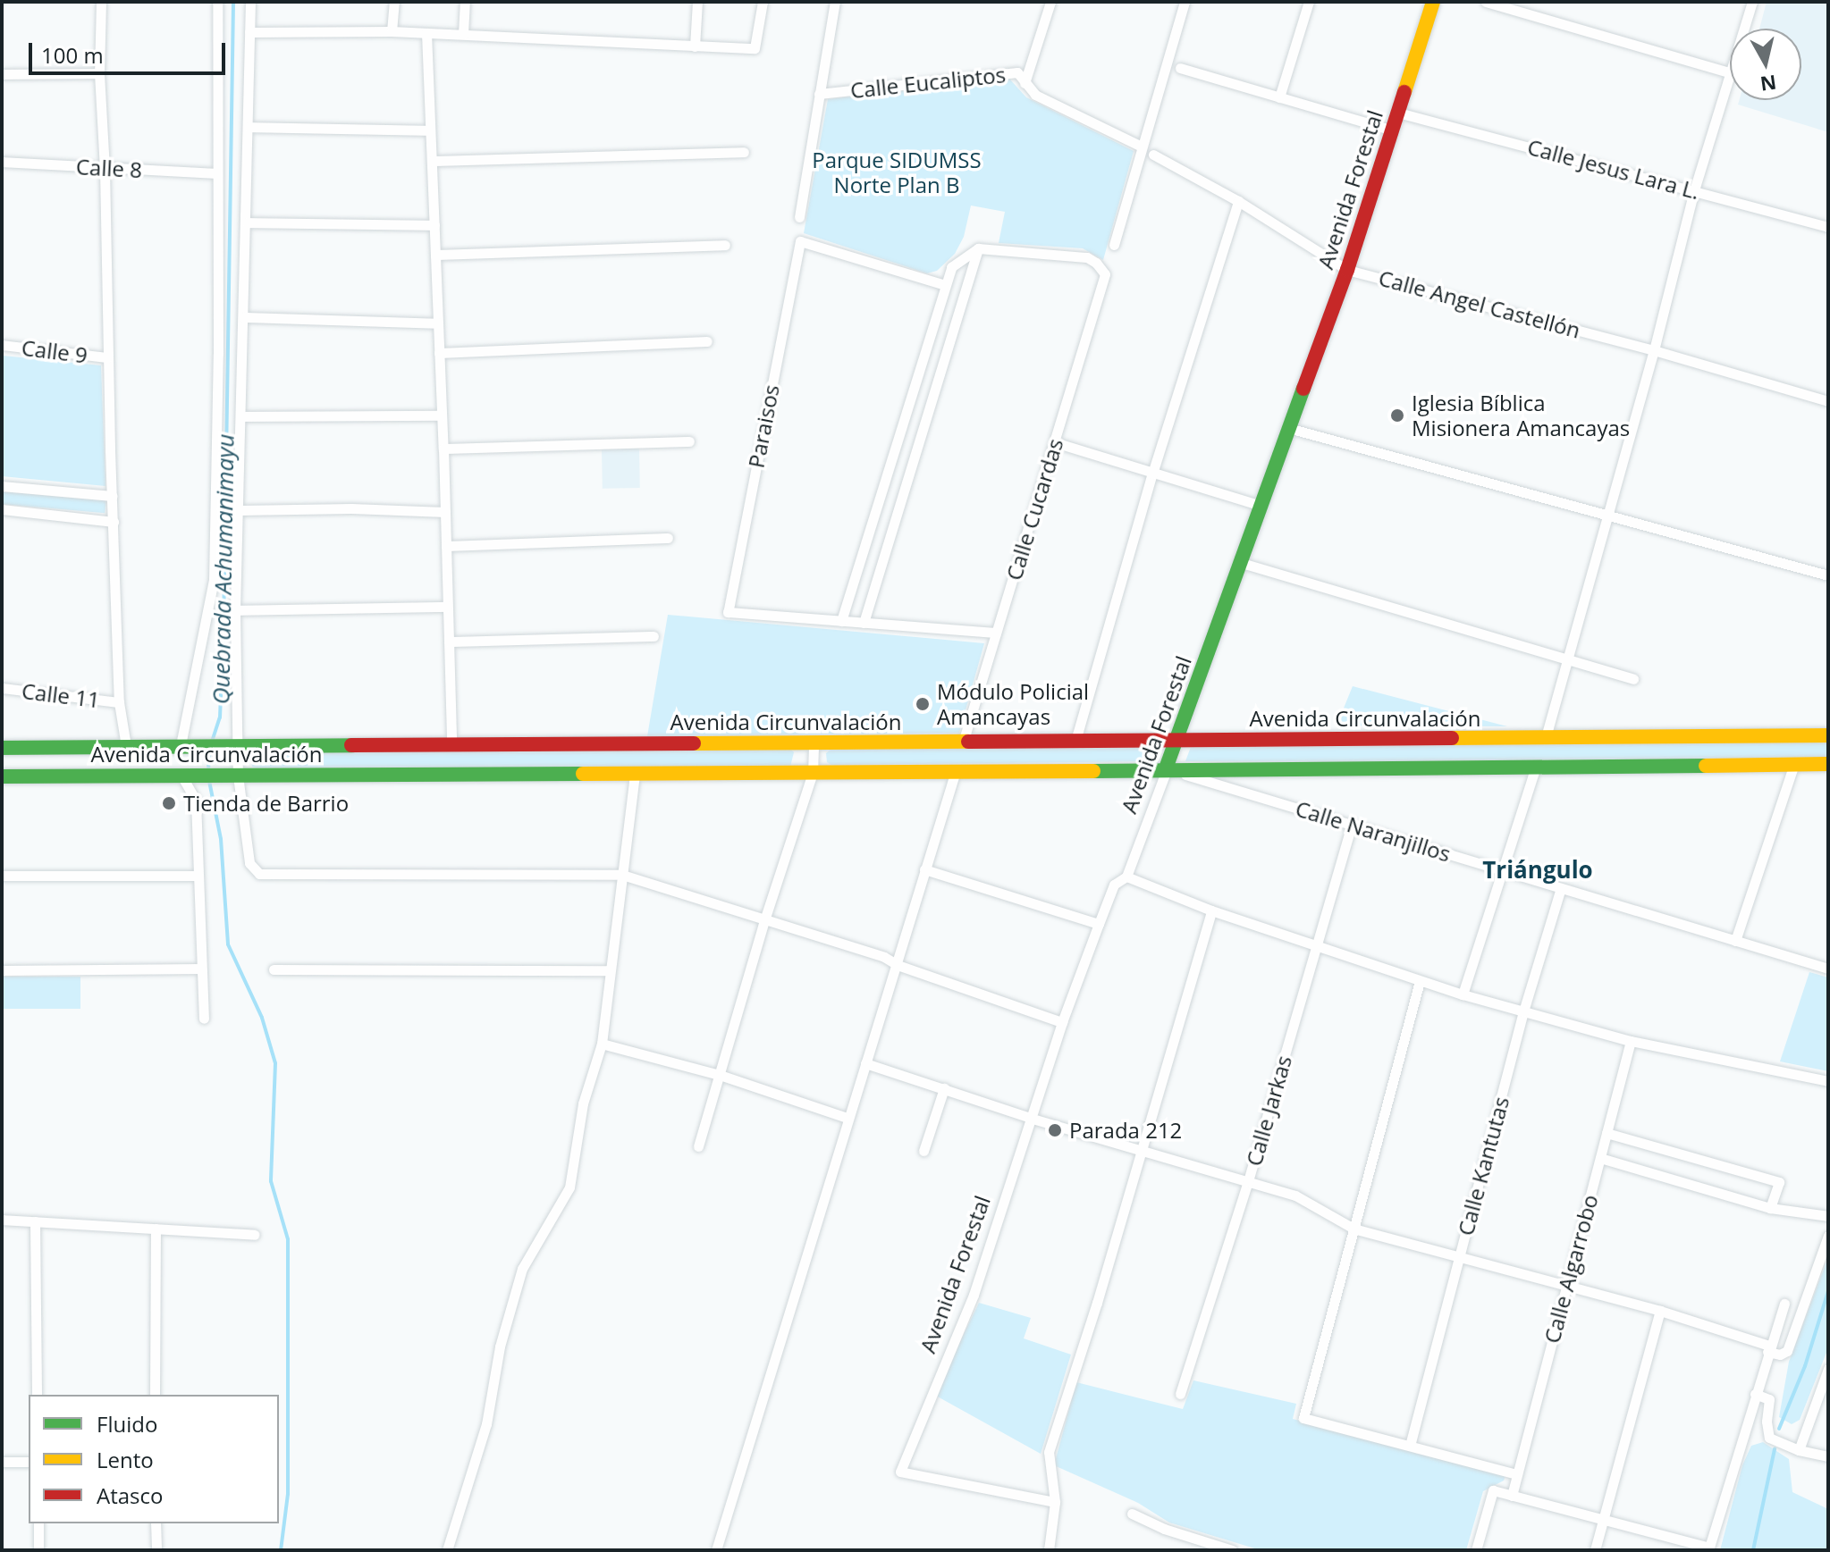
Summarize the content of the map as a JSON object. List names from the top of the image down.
{
  "streets": {
    "main road": ["Avenida Forestal", "Avenida Circunvalación"],
    "street": [
      "Calle Eucaliptos",
      "Calle 8",
      "Calle Jesus Lara L.",
      "Calle Angel Castellón",
      "Calle 9",
      "Paraisos",
      "Calle Cucardas",
      "Calle 11",
      "Calle Naranjillos",
      "Calle Jarkas",
      "Calle Kantutas",
      "Calle Algarrobo"
    ]
  },
  "crossings": [
    ["Calle Jesus Lara L.", "Avenida Forestal"],
    ["Avenida Forestal", "Calle Angel Castellón"],
    ["Avenida Forestal", "Avenida Circunvalación"],
    ["Avenida Forestal", "Calle Naranjillos"],
    ["Calle Cucardas", "Avenida Circunvalación"],
    ["Avenida Circunvalación", "Calle Naranjillos"],
    ["Calle Naranjillos", "Calle Jarkas"],
    ["Calle Naranjillos", "Calle Kantutas"]
  ],
  "districts": ["Triángulo"],
  "water": ["Quebrada Achumanimayu"],
  "parks": ["Parque SIDUMSS Norte Plan B"],
  "places": [
    "Iglesia Bíblica Misionera Amancayas",
    "Módulo Policial Amancayas",
    "Tienda de Barrio",
    "Parada 212"
  ],
  "legend": ["Fluido", "Lento", "Atasco"],
  "scale_bar": "100 m",
  "north": "bottom"
}
